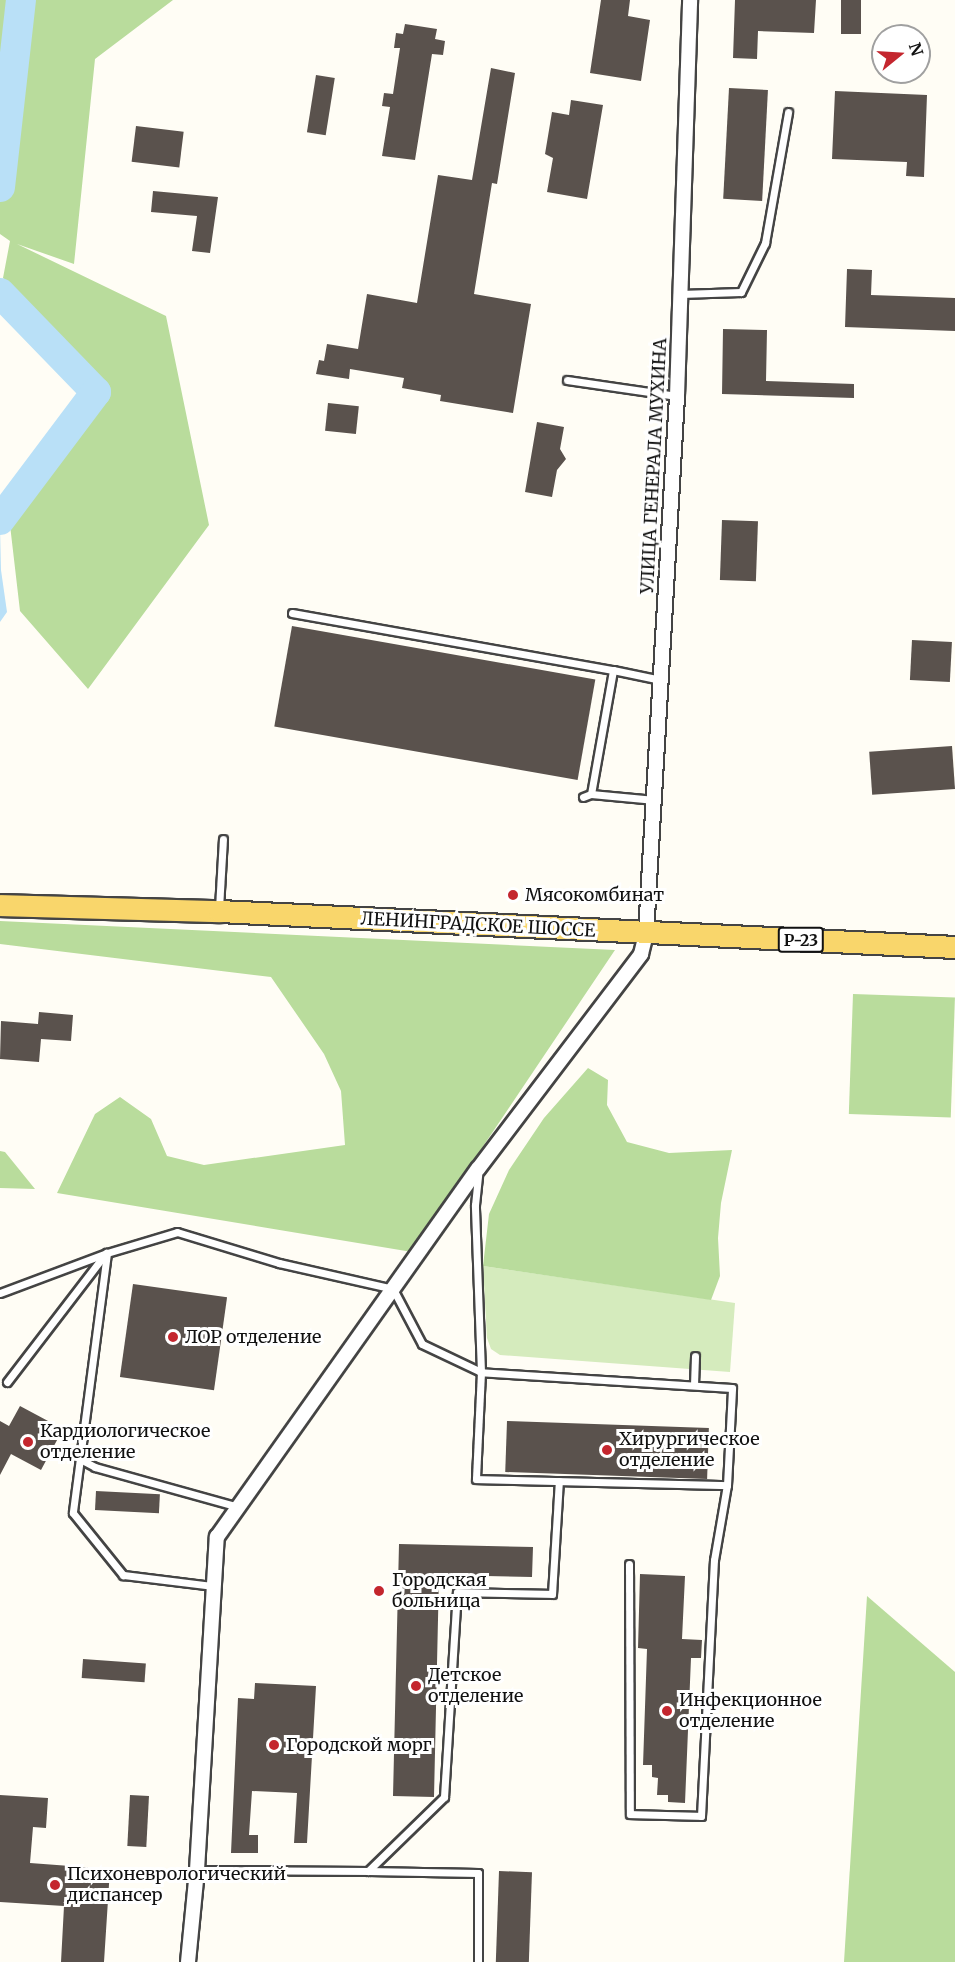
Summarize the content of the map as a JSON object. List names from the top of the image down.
{
  "streets": {
    "main road": ["ЛЕНИНГРАДСКОЕ ШОССЕ", "Р-23"],
    "street": ["УЛИЦА ГЕНЕРАЛА МУХИНА"]
  },
  "crossings": [
    ["УЛИЦА ГЕНЕРАЛА МУХИНА", "ЛЕНИНГРАДСКОЕ ШОССЕ"]
  ],
  "places": [
    "Мясокомбинат",
    "ЛОР отделение",
    "Кардиологическое отделение",
    "Хирургическое отделение",
    "Городская больница",
    "Детское отделение",
    "Инфекционное отделение",
    "Городской морг",
    "Психоневрологический диспансер"
  ],
  "north": "right"
}
